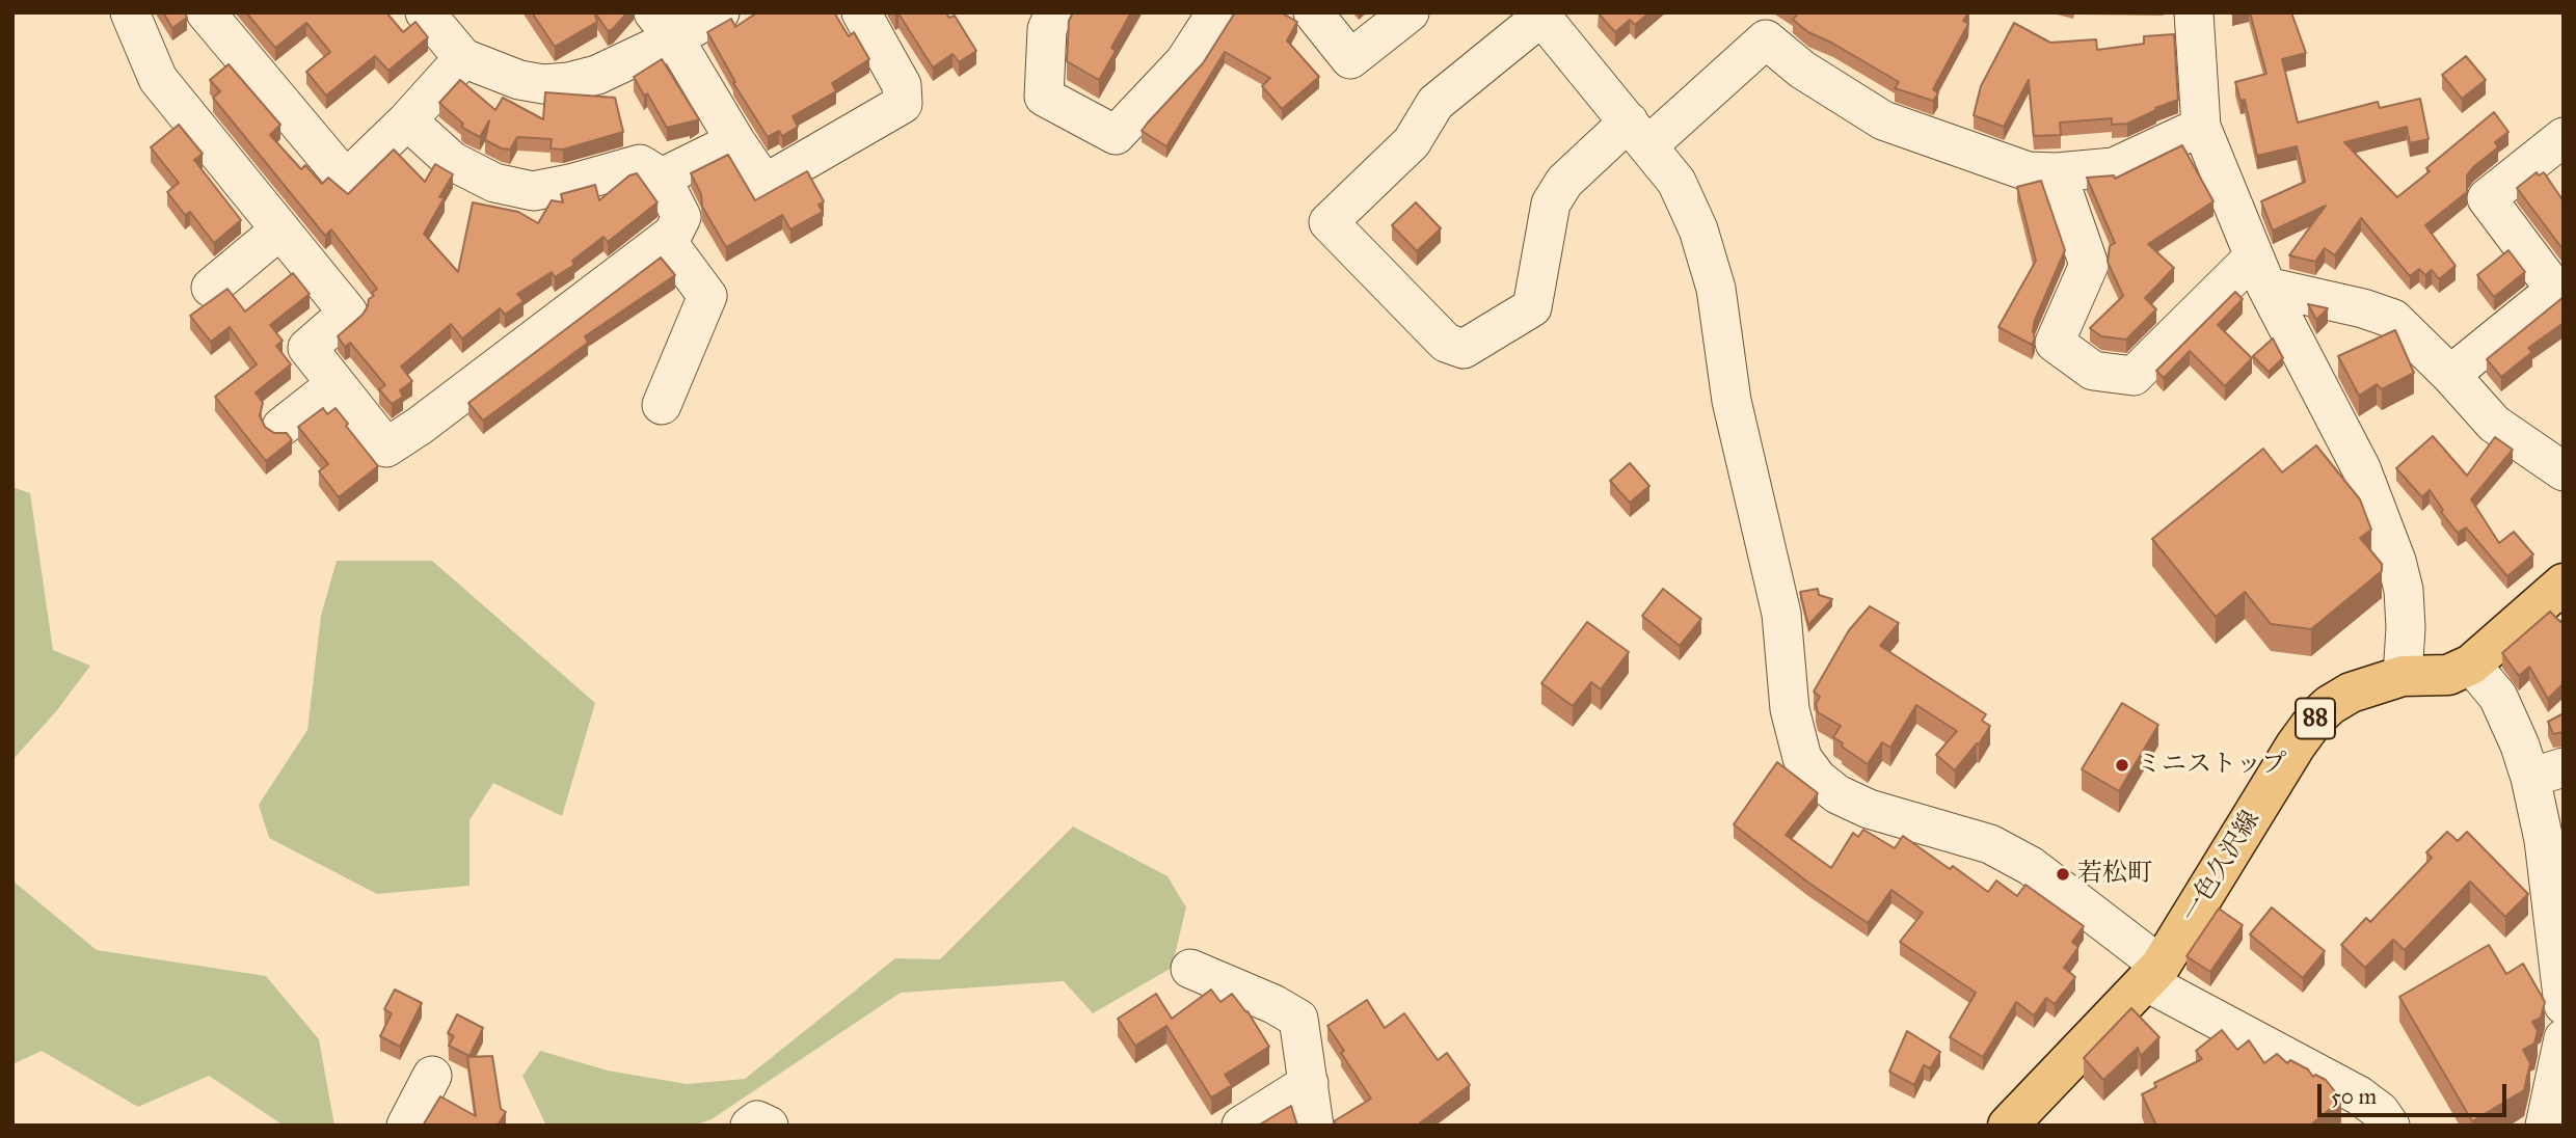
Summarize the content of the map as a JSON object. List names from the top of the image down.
{
  "streets": {
    "main road": ["88", "一色久沢線"]
  },
  "places": ["ミニストップ", "若松町"],
  "scale_bar": "50 m"
}
